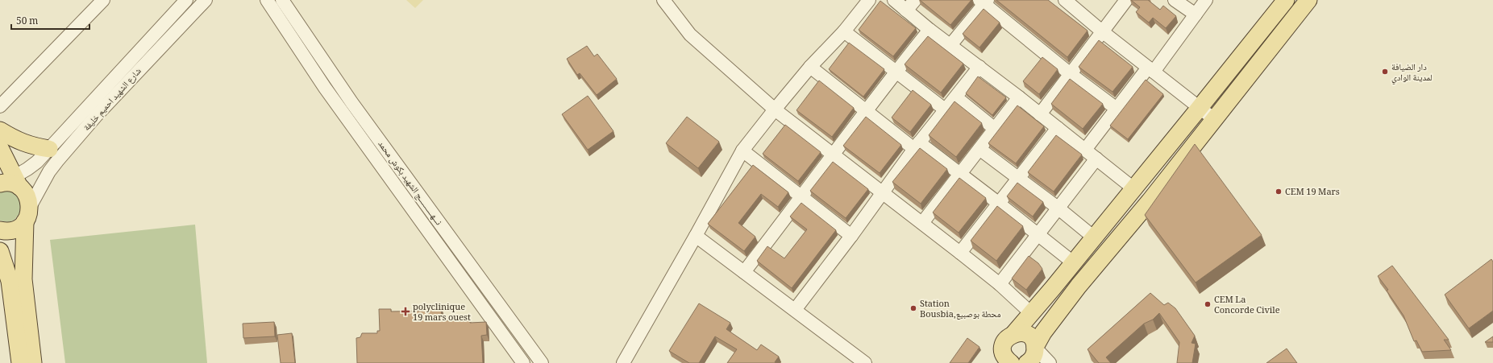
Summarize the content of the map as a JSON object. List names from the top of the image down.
{
  "streets": {
    "street": ["شارع الشهيد احميم خليفة", "نـــهـــــــــــج الشهيد بكوش محمد"]
  },
  "places": {
    "other": [
      "دار الضيافة لمدينة الوادي",
      "CEM 19 Mars",
      "CEM La Concorde Civile",
      "Station Bousbia,محطة بوصبيع"
    ],
    "health": ["polyclinique 19 mars ouest"]
  },
  "scale_bar": "50 m"
}
